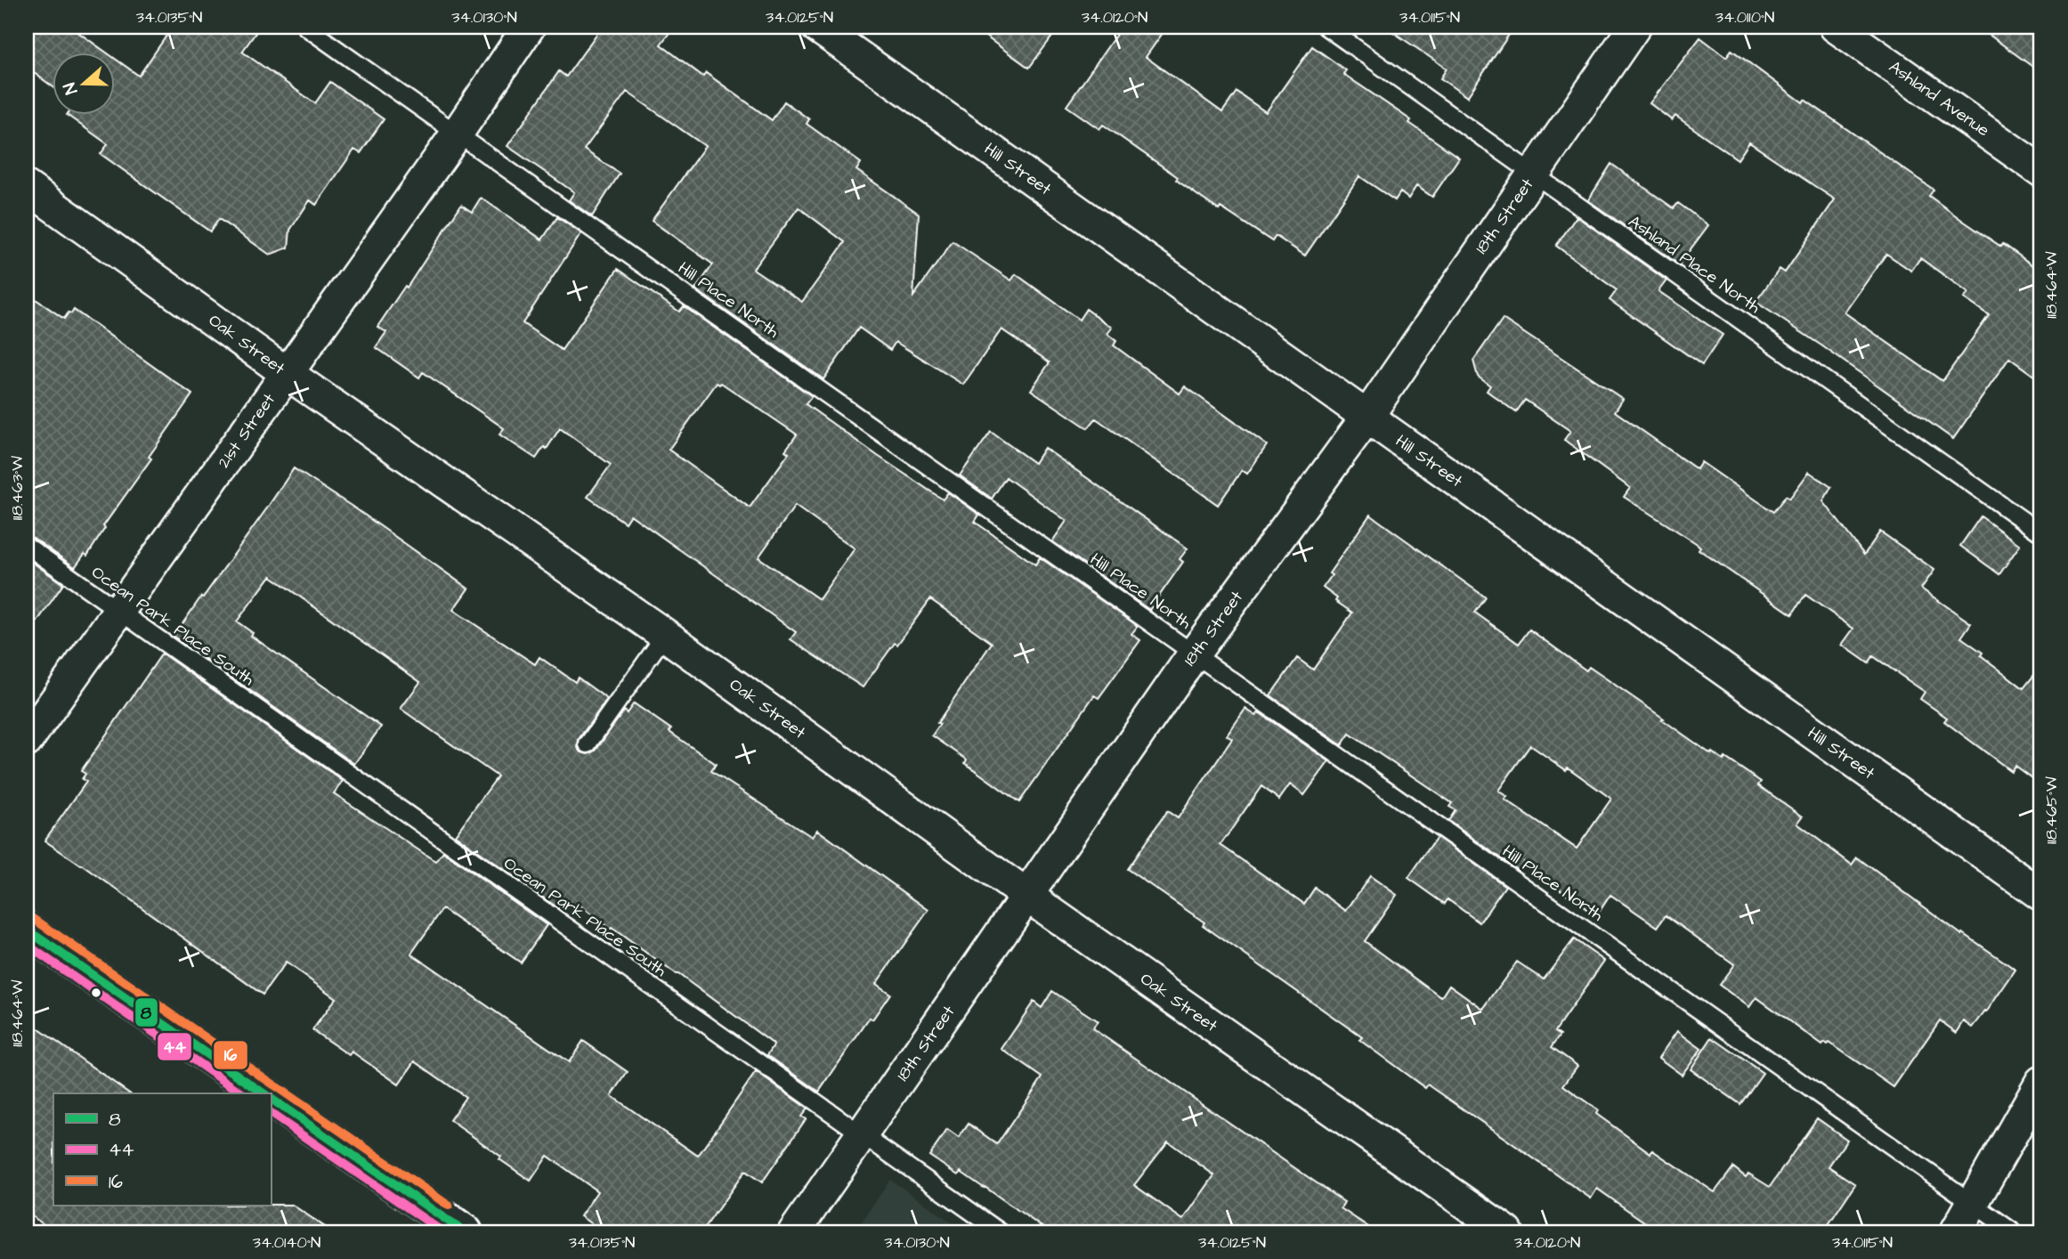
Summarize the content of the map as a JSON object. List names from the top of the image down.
{
  "streets": {
    "street": [
      "Ashland Avenue",
      "Hill Street",
      "18th Street",
      "Oak Street",
      "21st Street"
    ],
    "lane": ["Ashland Place North", "Hill Place North", "Ocean Park Place South"]
  },
  "crossings": [
    ["Hill Street", "18th Street"],
    ["18th Street", "Ashland Place North"],
    ["18th Street", "Hill Place North"],
    ["18th Street", "Oak Street"],
    ["18th Street", "Ocean Park Place South"],
    ["Hill Place North", "21st Street"],
    ["Oak Street", "21st Street"],
    ["21st Street", "Ocean Park Place South"]
  ],
  "lines": ["transit line 16", "transit line 8", "transit line 44"],
  "legend": ["8", "44", "16"],
  "north": "left",
  "coordinates": [
    "34.0135°N",
    "34.0130°N",
    "34.0125°N",
    "34.0120°N",
    "34.0115°N",
    "34.0110°N",
    "118.464°W",
    "118.463°W",
    "118.465°W",
    "34.0140°N"
  ]
}
